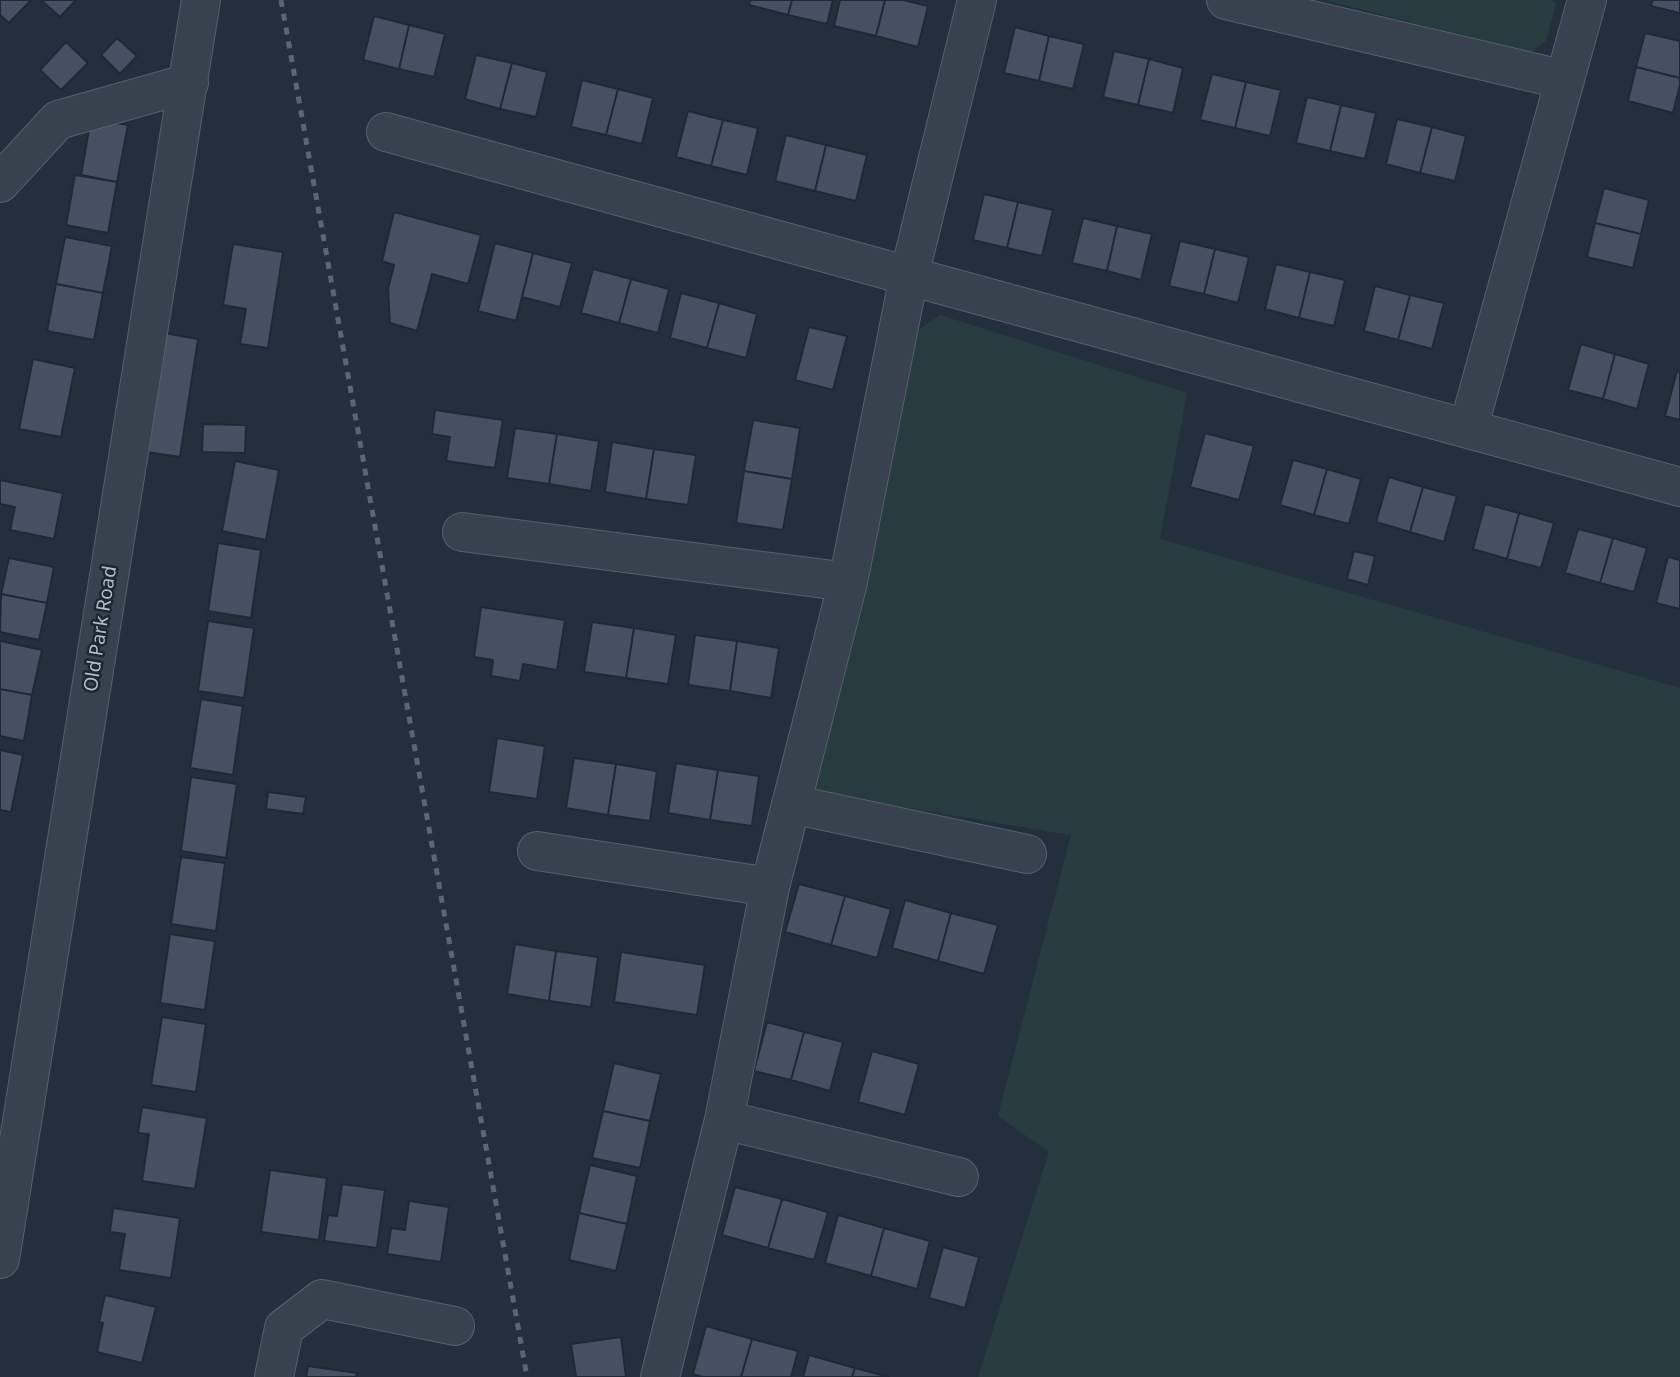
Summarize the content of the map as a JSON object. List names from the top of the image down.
{
  "streets": {
    "street": ["Old Park Road"]
  }
}
